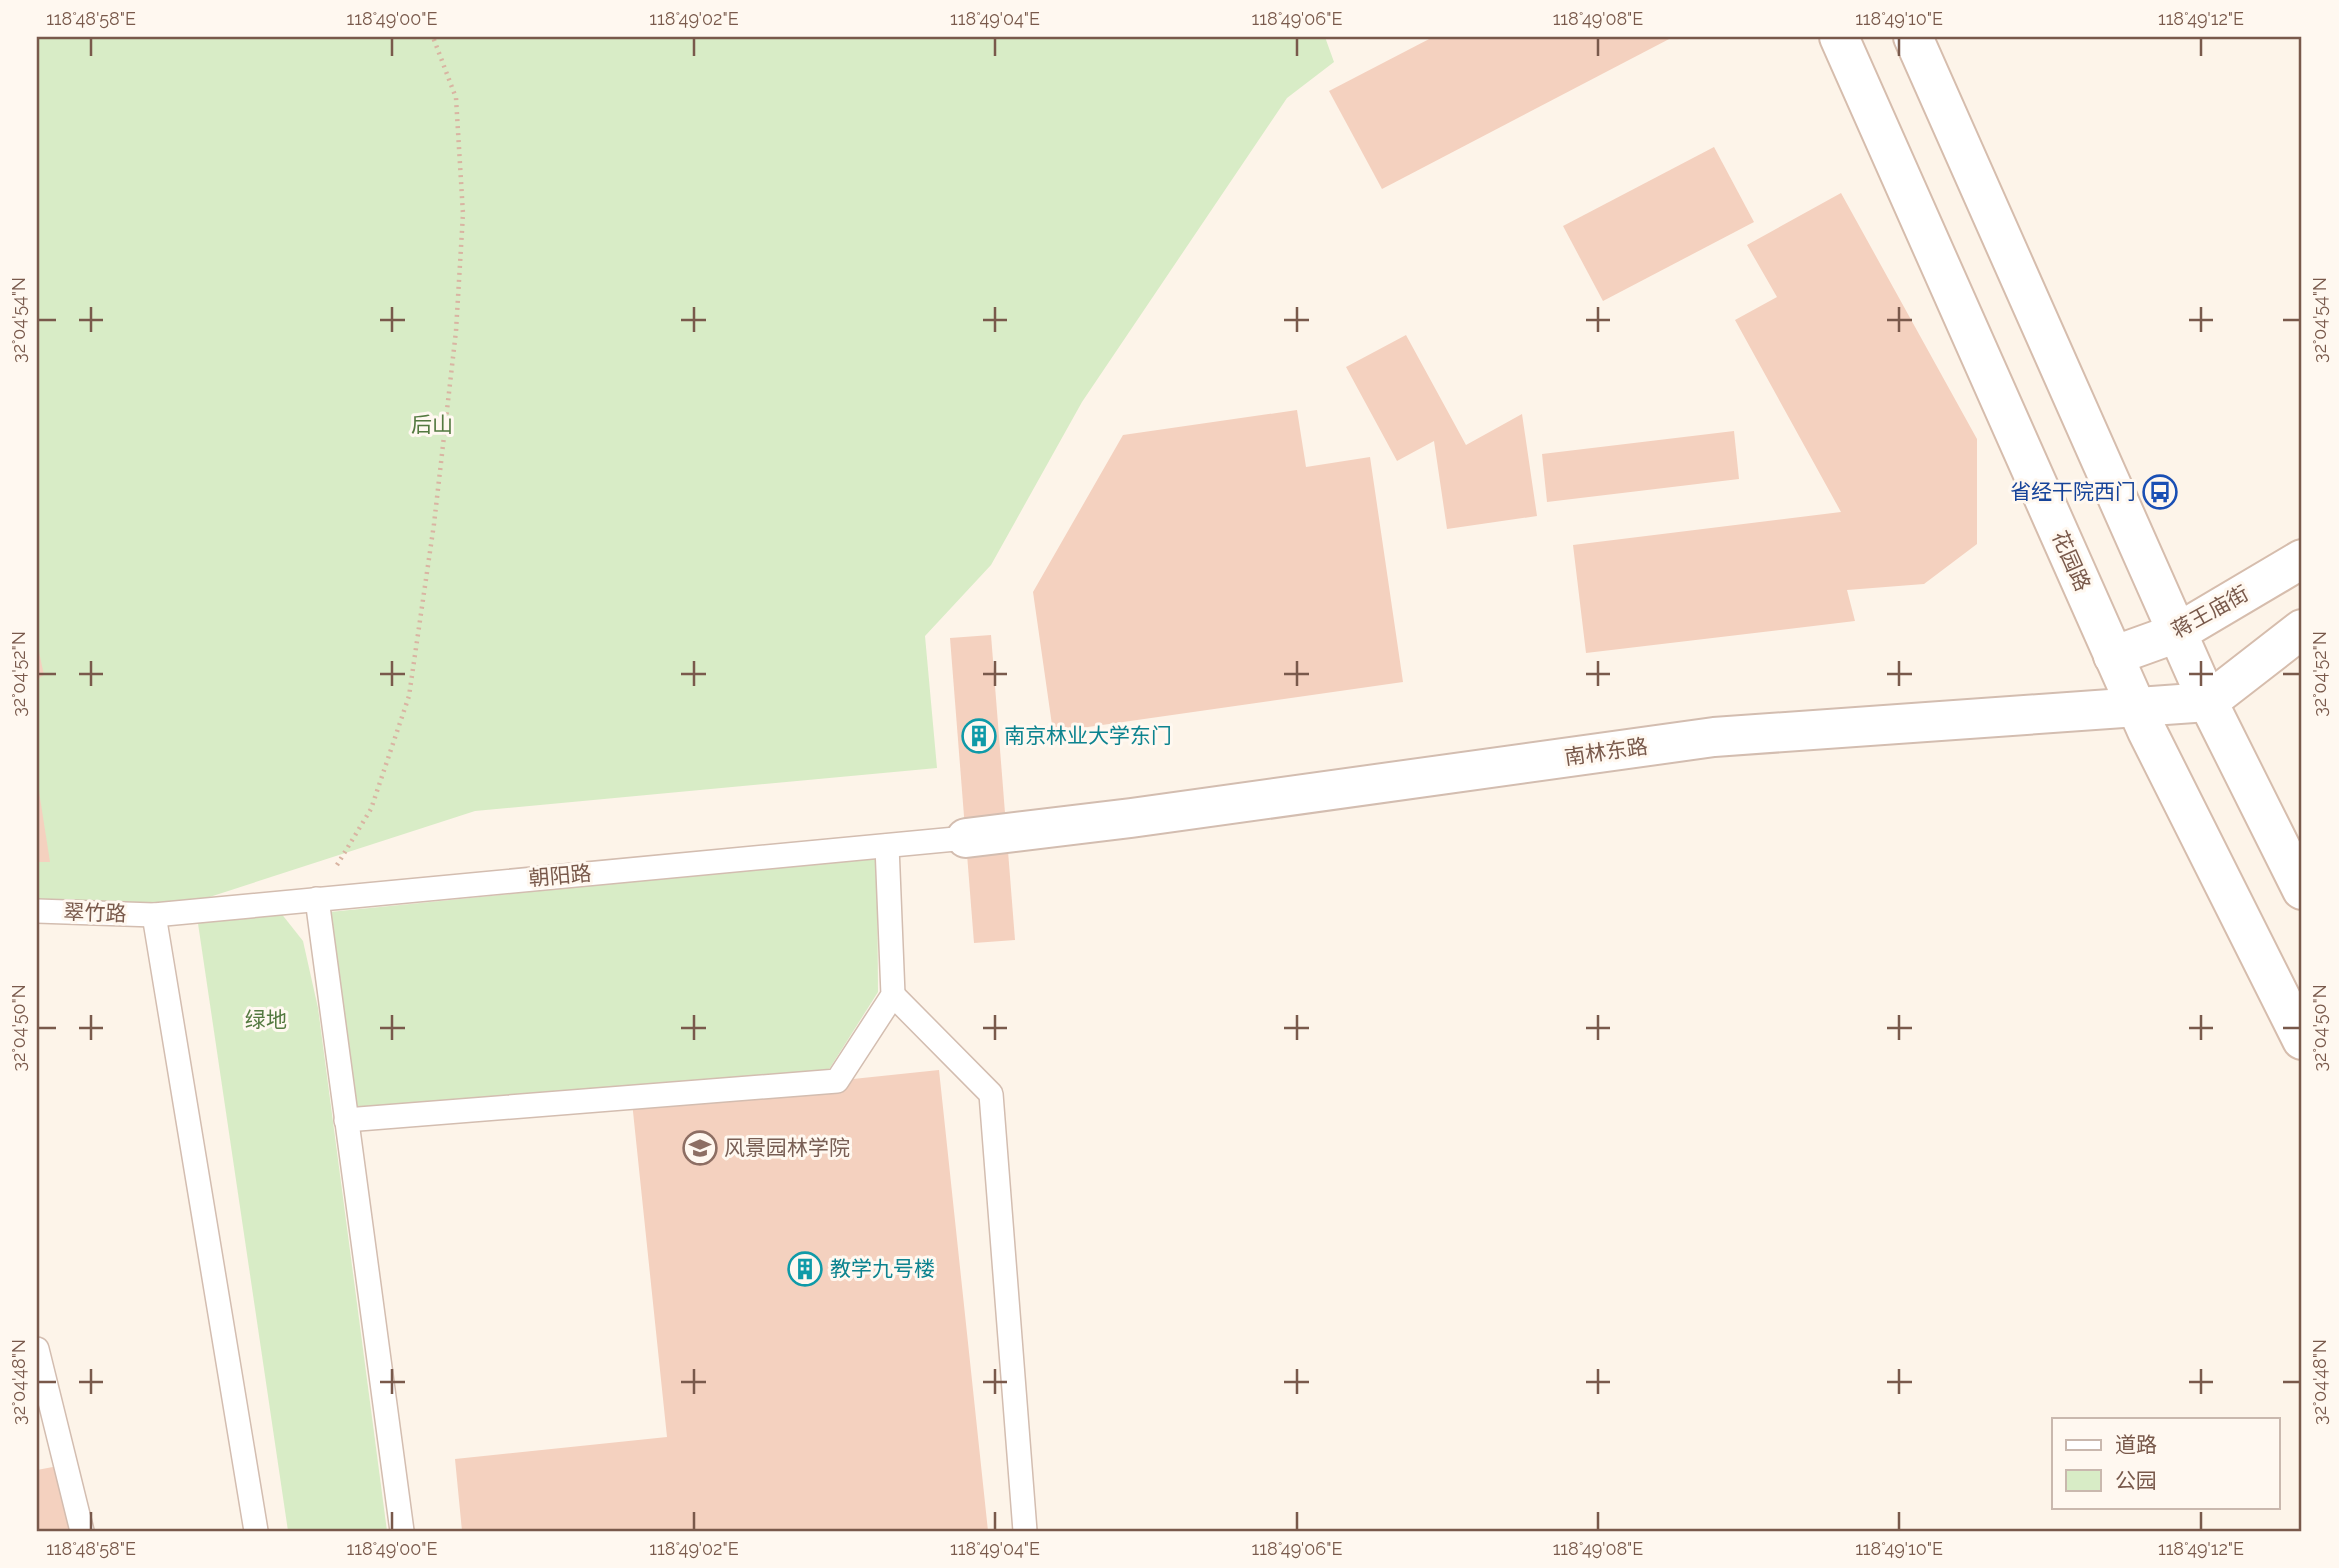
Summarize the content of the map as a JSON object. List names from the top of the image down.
{
  "streets": {
    "street": ["花园路", "蒋王庙街", "南林东路"],
    "lane": ["朝阳路", "翠竹路"]
  },
  "crossings": [
    ["花园路", "蒋王庙街"],
    ["花园路", "南林东路"],
    ["南林东路", "朝阳路"],
    ["朝阳路", "翠竹路"]
  ],
  "parks": ["后山", "绿地"],
  "places": {
    "bus stop": ["省经干院西门"],
    "building": ["南京林业大学东门", "教学九号楼"],
    "school or university": ["风景园林学院"]
  },
  "legend": ["道路", "公园"],
  "coordinates": [
    "118°48'58\"E",
    "118°49'00\"E",
    "118°49'02\"E",
    "118°49'04\"E",
    "118°49'06\"E",
    "118°49'08\"E",
    "118°49'10\"E",
    "118°49'12\"E",
    "32°04'54\"N",
    "32°04'52\"N",
    "32°04'50\"N",
    "32°04'48\"N"
  ]
}
